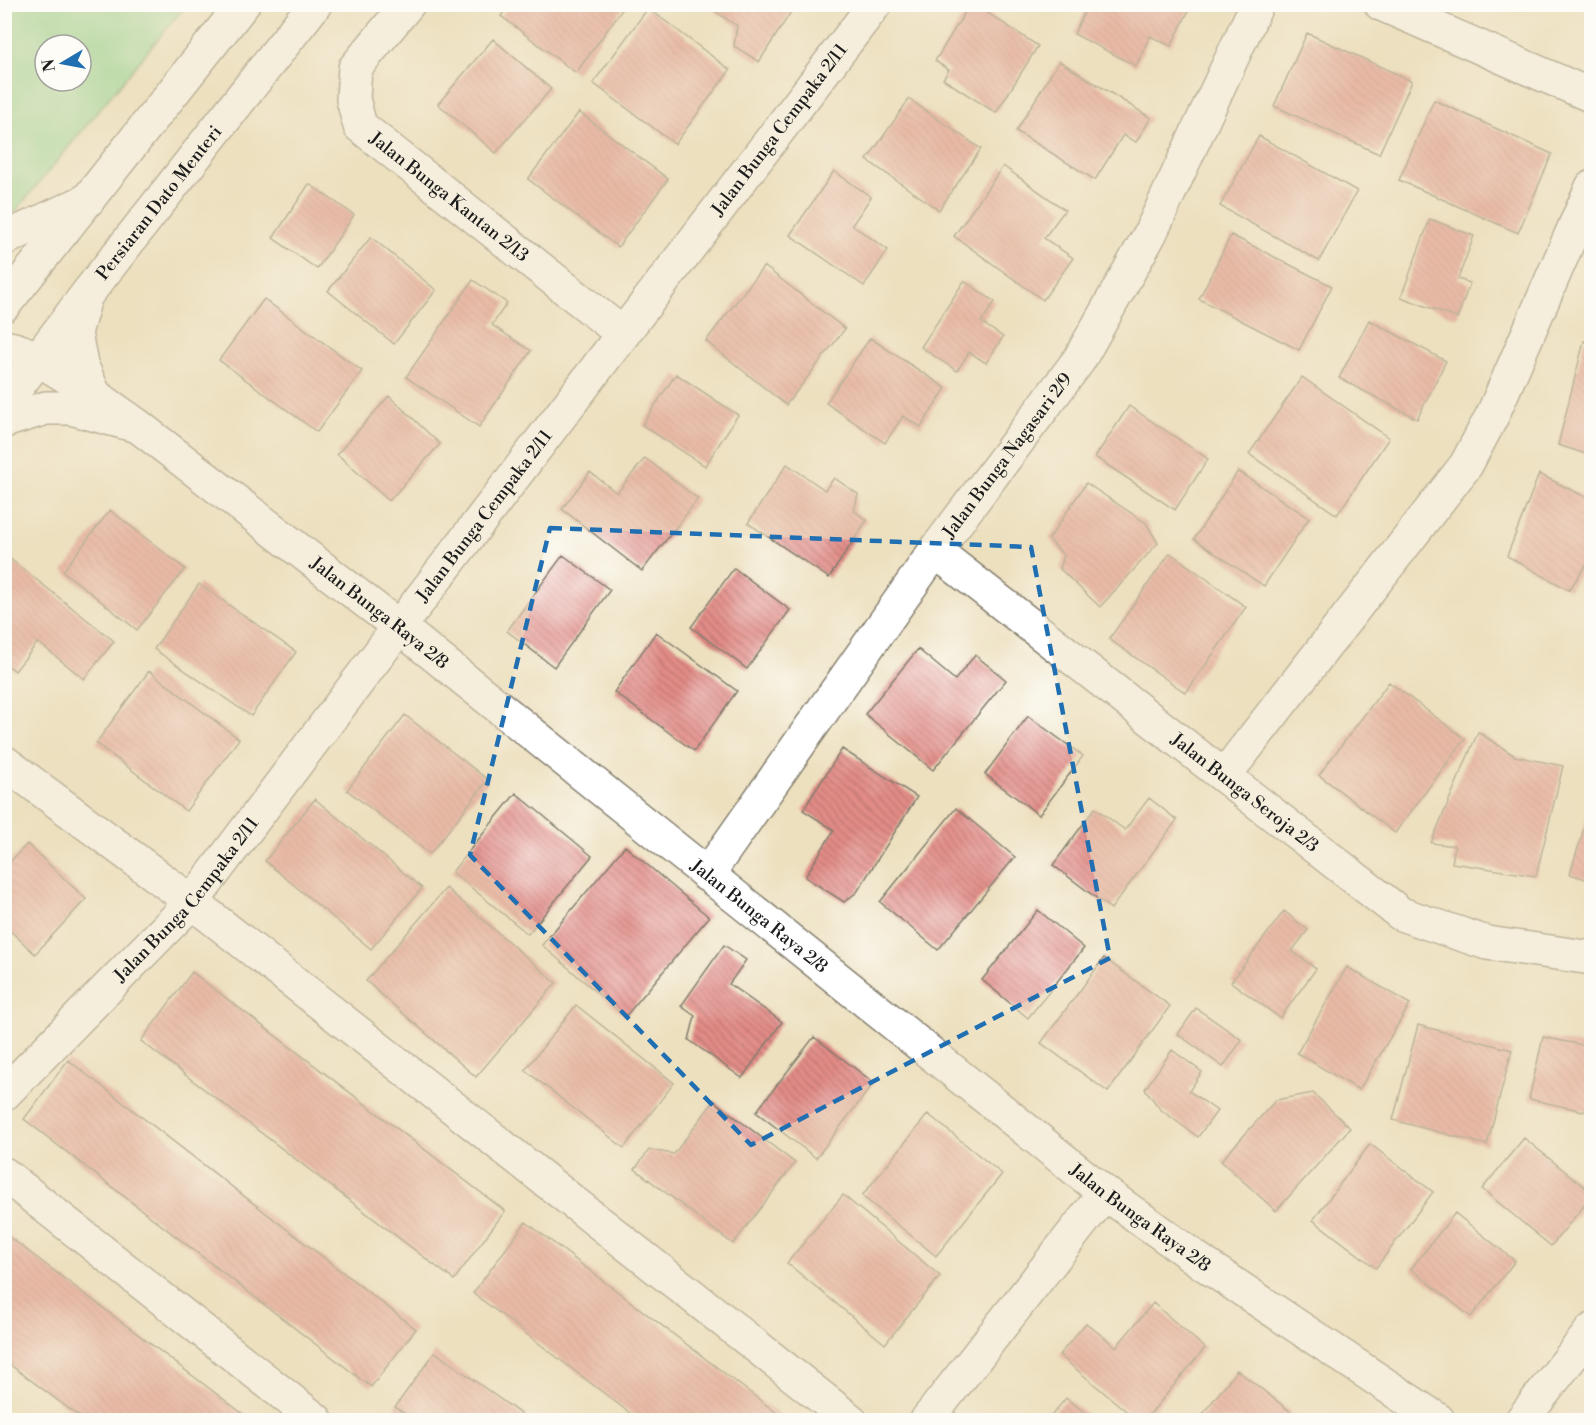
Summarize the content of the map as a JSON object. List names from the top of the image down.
{
  "streets": {
    "street": [
      "Jalan Bunga Cempaka 2/11",
      "Jalan Bunga Kantan 2/13",
      "Persiaran Dato Menteri",
      "Jalan Bunga Nagasari 2/9",
      "Jalan Bunga Raya 2/8",
      "Jalan Bunga Seroja 2/3"
    ]
  },
  "crossings": [
    ["Jalan Bunga Cempaka 2/11", "Jalan Bunga Kantan 2/13"],
    ["Jalan Bunga Cempaka 2/11", "Jalan Bunga Raya 2/8"],
    ["Persiaran Dato Menteri", "Jalan Bunga Raya 2/8"],
    ["Jalan Bunga Nagasari 2/9", "Jalan Bunga Raya 2/8"],
    ["Jalan Bunga Nagasari 2/9", "Jalan Bunga Seroja 2/3"]
  ],
  "north": "left"
}
